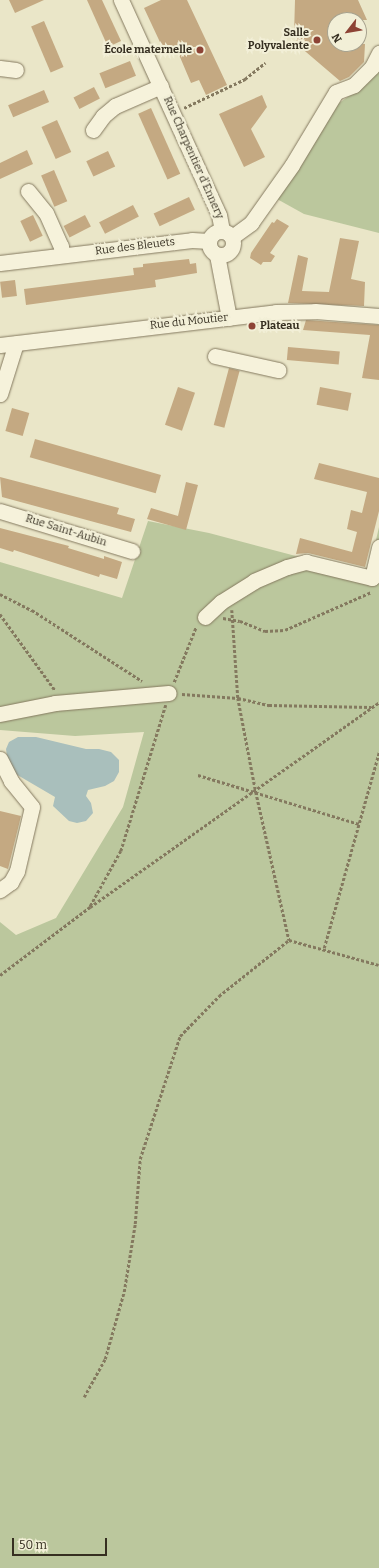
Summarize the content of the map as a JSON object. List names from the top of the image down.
{
  "streets": {
    "street": [
      "Rue Charpentier d'Ennery",
      "Rue des Bleuets",
      "Rue du Moutier",
      "Rue Saint-Aubin"
    ]
  },
  "crossings": [
    ["Rue Charpentier d'Ennery", "Rue des Bleuets"]
  ],
  "places": ["Salle Polyvalente", "École maternelle", "Plateau"],
  "scale_bar": "50 m",
  "north": "bottom left"
}
